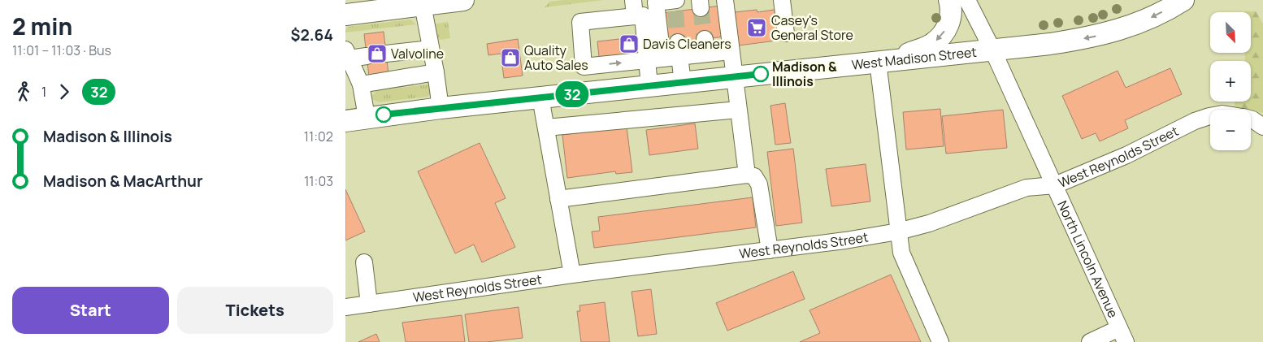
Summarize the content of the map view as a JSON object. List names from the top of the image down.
{
  "streets": {
    "main road": ["West Madison Street"],
    "street": ["West Reynolds Street", "North Lincoln Avenue"]
  },
  "crossings": [
    ["West Madison Street", "North Lincoln Avenue"],
    ["West Reynolds Street", "North Lincoln Avenue"]
  ],
  "places": {
    "supermarket": ["Casey's General Store"],
    "shop": ["Davis Cleaners", "Valvoline", "Quality Auto Sales"],
    "other": ["Madison & Illinois"]
  },
  "lines": ["bus line 32"],
  "north": "bottom right",
  "page": {
    "heading": ["2 min", "11:01 – 11:03 · Bus", "$2.64"],
    "on_map": "32",
    "map_buttons": ["+", "−"],
    "legs": ["1", "32"],
    "list": [
      {
        "name": "Madison & Illinois",
        "value": "11:02"
      },
      {
        "name": "Madison & MacArthur",
        "value": "11:03"
      }
    ],
    "buttons": ["Start", "Tickets"]
  }
}
